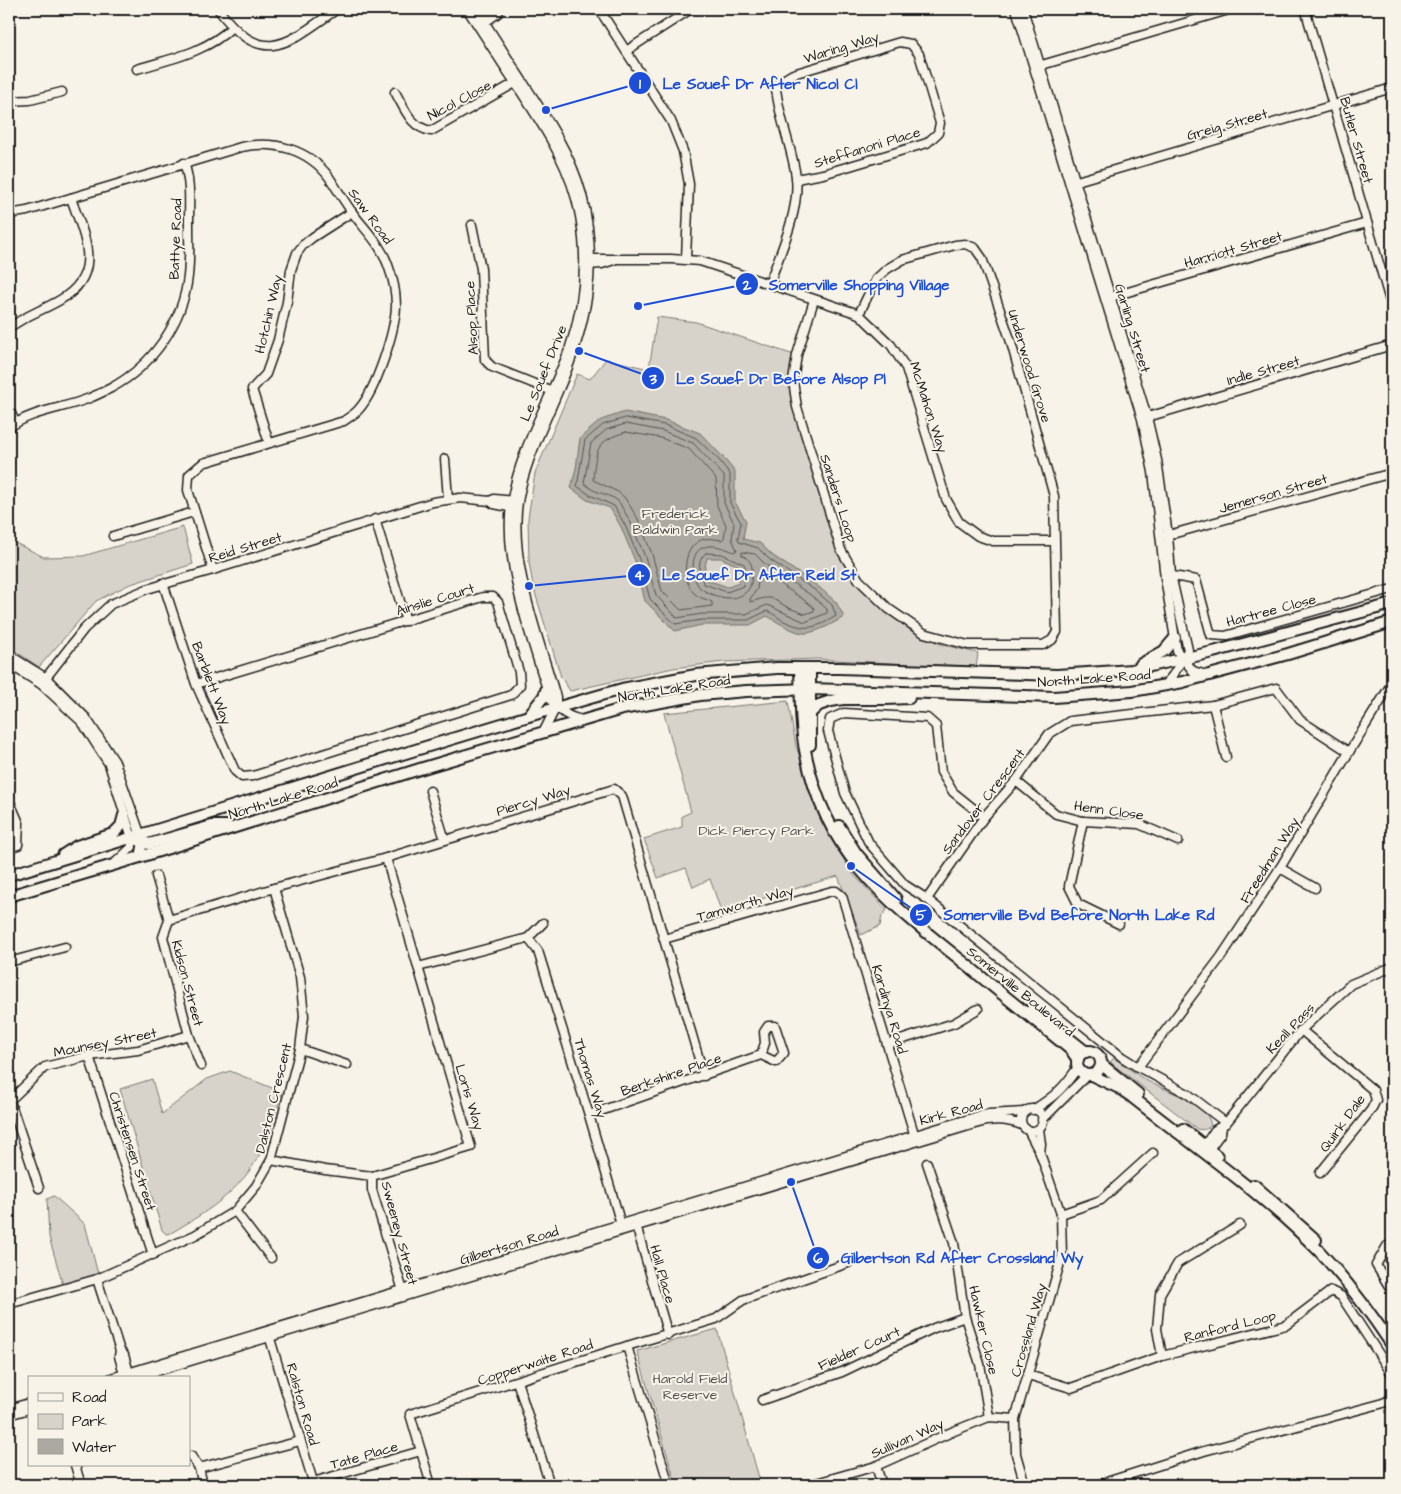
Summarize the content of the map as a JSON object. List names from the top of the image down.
{
  "streets": {
    "main road": ["North Lake Road", "Somerville Boulevard"],
    "street": [
      "Waring Way",
      "Nicol Close",
      "Greig Street",
      "Butler Street",
      "Steffanoni Place",
      "Saw Road",
      "Battye Road",
      "Harriott Street",
      "Hotchin Way",
      "Alsop Place",
      "Garling Street",
      "Underwood Grove",
      "Indle Street",
      "Le Souef Drive",
      "McMahon Way",
      "Jemerson Street",
      "Sanders Loop",
      "Reid Street",
      "Ainslie Court",
      "Hartree Close",
      "Barblett Way",
      "Piercy Way",
      "Sandover Crescent",
      "Henn Close",
      "Freedman Way",
      "Tamworth Way",
      "Kidson Street",
      "Kardinya Road",
      "Keall Pass",
      "Mounsey Street",
      "Berkshire Place",
      "Thomas Way",
      "Loris Way",
      "Dalston Crescent",
      "Kirk Road",
      "Quirk Dale",
      "Christensen Street",
      "Sweeney Street",
      "Gilbertson Road",
      "Hall Place",
      "Ranford Loop",
      "Hawker Close",
      "Crossland Way",
      "Fielder Court",
      "Copperwaite Road",
      "Ralston Road",
      "Sullivan Way",
      "Tate Place"
    ]
  },
  "crossings": [
    ["Waring Way", "Steffanoni Place"],
    ["Waring Way", "McMahon Way"],
    ["Nicol Close", "Le Souef Drive"],
    ["Greig Street", "Butler Street"],
    ["Greig Street", "Garling Street"],
    ["Butler Street", "Harriott Street"],
    ["Saw Road", "Battye Road"],
    ["Saw Road", "Hotchin Way"],
    ["Saw Road", "Reid Street"],
    ["Harriott Street", "Garling Street"],
    ["Alsop Place", "Le Souef Drive"],
    ["Garling Street", "Indle Street"],
    ["Garling Street", "Jemerson Street"],
    ["Garling Street", "Hartree Close"],
    ["Garling Street", "North Lake Road"],
    ["Underwood Grove", "McMahon Way"],
    ["Underwood Grove", "Sanders Loop"],
    ["Le Souef Drive", "McMahon Way"],
    ["Le Souef Drive", "Reid Street"],
    ["Le Souef Drive", "North Lake Road"],
    ["McMahon Way", "Sanders Loop"],
    ["Reid Street", "Barblett Way"],
    ["Ainslie Court", "Barblett Way"],
    ["North Lake Road", "Somerville Boulevard"],
    ["Piercy Way", "Tamworth Way"],
    ["Piercy Way", "Kidson Street"],
    ["Piercy Way", "Berkshire Place"],
    ["Piercy Way", "Loris Way"],
    ["Piercy Way", "Dalston Crescent"],
    ["Sandover Crescent", "Henn Close"],
    ["Sandover Crescent", "Freedman Way"],
    ["Tamworth Way", "Kardinya Road"],
    ["Kidson Street", "Mounsey Street"],
    ["Kardinya Road", "Kirk Road"],
    ["Kardinya Road", "Gilbertson Road"],
    ["Keall Pass", "Quirk Dale"],
    ["Mounsey Street", "Christensen Street"],
    ["Berkshire Place", "Thomas Way"],
    ["Thomas Way", "Gilbertson Road"],
    ["Loris Way", "Dalston Crescent"],
    ["Loris Way", "Sweeney Street"],
    ["Dalston Crescent", "Christensen Street"],
    ["Kirk Road", "Gilbertson Road"],
    ["Kirk Road", "Crossland Way"],
    ["Sweeney Street", "Gilbertson Road"],
    ["Gilbertson Road", "Hall Place"],
    ["Gilbertson Road", "Ralston Road"],
    ["Hall Place", "Copperwaite Road"],
    ["Ranford Loop", "Crossland Way"],
    ["Hawker Close", "Fielder Court"],
    ["Hawker Close", "Sullivan Way"],
    ["Crossland Way", "Sullivan Way"],
    ["Copperwaite Road", "Tate Place"],
    ["Ralston Road", "Tate Place"]
  ],
  "parks": ["Frederick Baldwin Park", "Dick Piercy Park", "Harold Field Reserve"],
  "places": [
    "Le Souef Dr After Nicol Cl",
    "Somerville Shopping Village",
    "Le Souef Dr Before Alsop Pl",
    "Le Souef Dr After Reid St",
    "Somerville Bvd Before North Lake Rd",
    "Gilbertson Rd After Crossland Wy"
  ],
  "legend": ["Road", "Park", "Water"]
}
